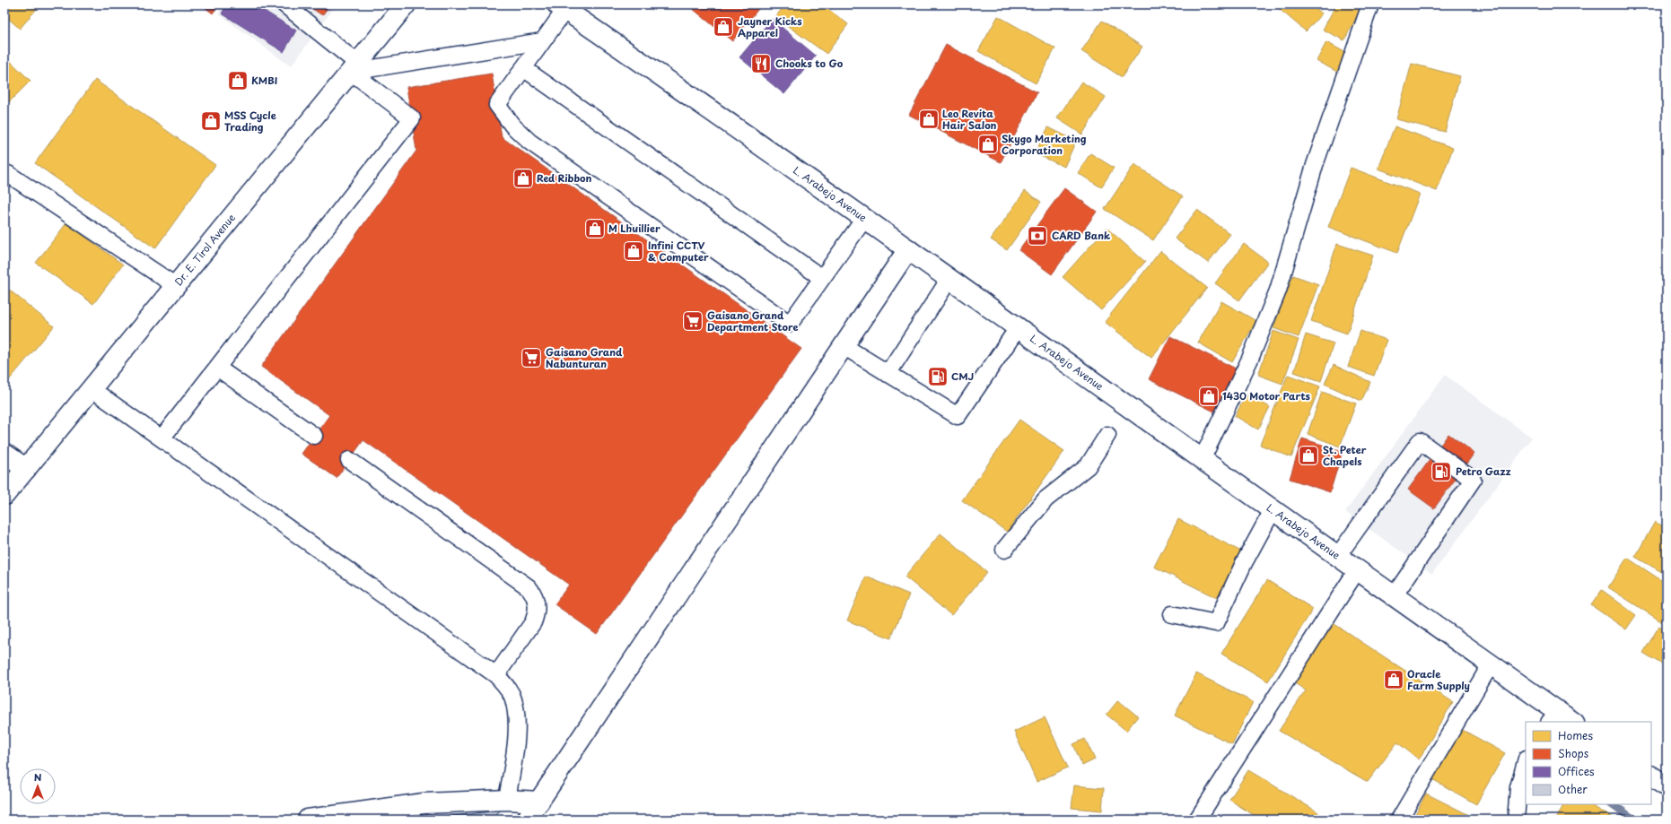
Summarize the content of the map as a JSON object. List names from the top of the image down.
{
  "streets": {
    "main road": ["L. Arabejo Avenue", "Dr. E. Tirol Avenue"]
  },
  "places": {
    "shop": [
      "Jayner Kicks Apparel",
      "KMBI",
      "Leo Revita Hair Salon",
      "MSS Cycle Trading",
      "Skygo Marketing Corporation",
      "Red Ribbon",
      "M Lhuillier",
      "Infini CCTV & Computer",
      "1430 Motor Parts",
      "St. Peter Chapels",
      "Oracle Farm Supply"
    ],
    "restaurant": ["Chooks to Go"],
    "bank": ["CARD Bank"],
    "supermarket": ["Gaisano Grand Department Store", "Gaisano Grand Nabunturan"],
    "fuel station": ["CMJ", "Petro Gazz"]
  },
  "legend": [
    "Homes",
    "Shops",
    "Offices",
    "Other"
  ],
  "north": "top"
}
